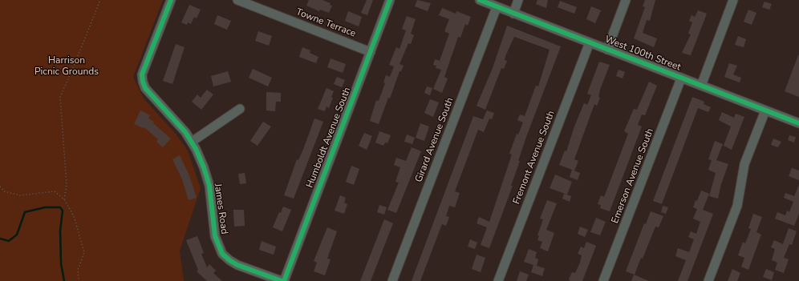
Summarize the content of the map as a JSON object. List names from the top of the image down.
{
  "streets": {
    "street": [
      "Towne Terrace",
      "West 100th Street",
      "Humboldt Avenue South",
      "Girard Avenue South",
      "Fremont Avenue South",
      "Emerson Avenue South",
      "James Road"
    ]
  },
  "crossings": [
    ["Towne Terrace", "Humboldt Avenue South"],
    ["West 100th Street", "Girard Avenue South"],
    ["West 100th Street", "Fremont Avenue South"],
    ["West 100th Street", "Emerson Avenue South"],
    ["Humboldt Avenue South", "James Road"]
  ],
  "parks": ["Harrison Picnic Grounds"]
}
